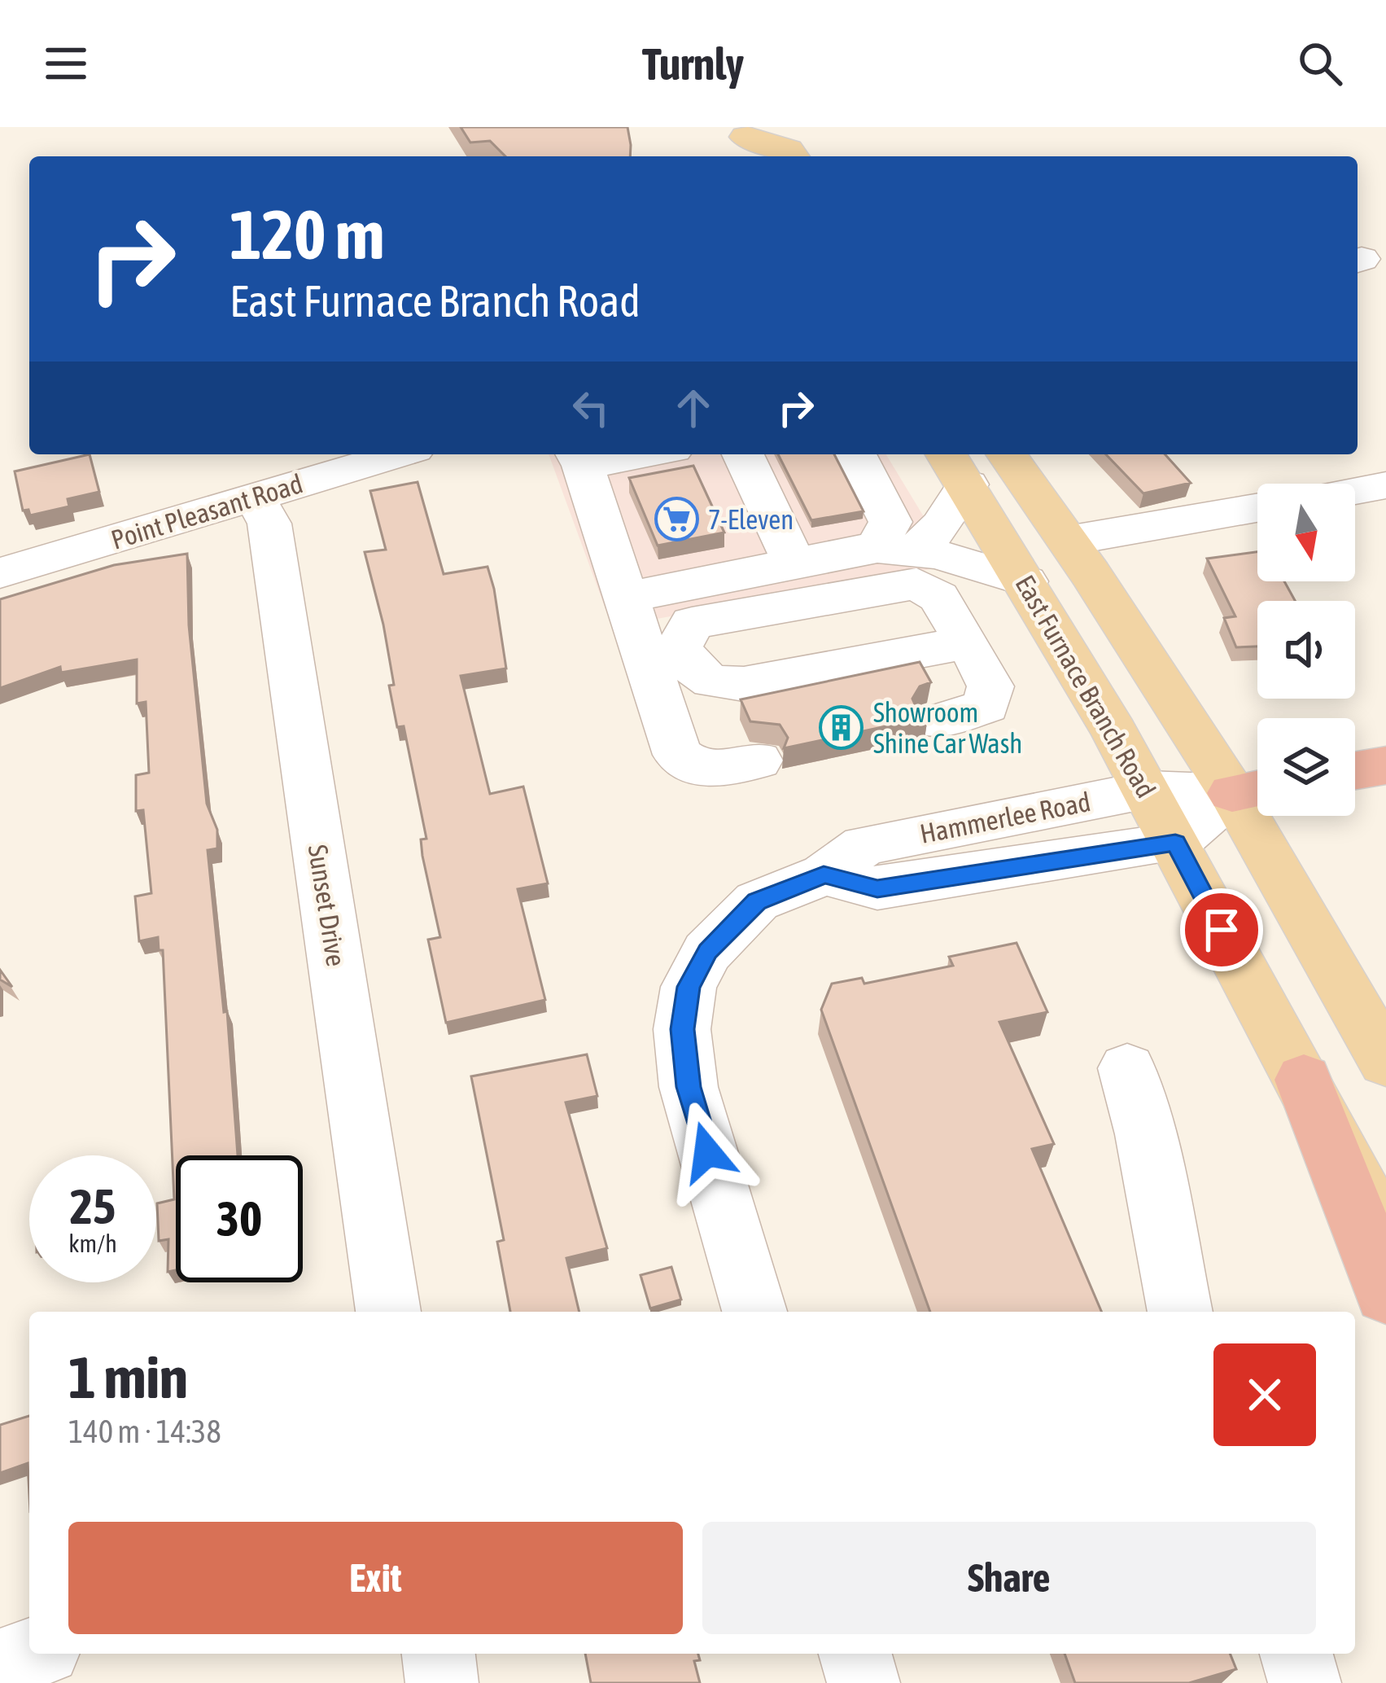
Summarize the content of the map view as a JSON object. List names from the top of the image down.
{
  "streets": {
    "main road": ["East Furnace Branch Road"],
    "street": ["Point Pleasant Road", "Hammerlee Road", "Sunset Drive"]
  },
  "crossings": [
    ["Point Pleasant Road", "Sunset Drive"],
    ["East Furnace Branch Road", "Hammerlee Road"]
  ],
  "places": {
    "supermarket": ["7-Eleven"],
    "building": ["Showroom Shine Car Wash"]
  },
  "north": "bottom",
  "page": {
    "header": "Turnly",
    "turn": ["120 m", "East Furnace Branch Road"],
    "speed": "25 km/h",
    "limit": "30",
    "heading": ["1 min", "140 m · 14:38"],
    "buttons": ["Exit", "Share"]
  }
}
